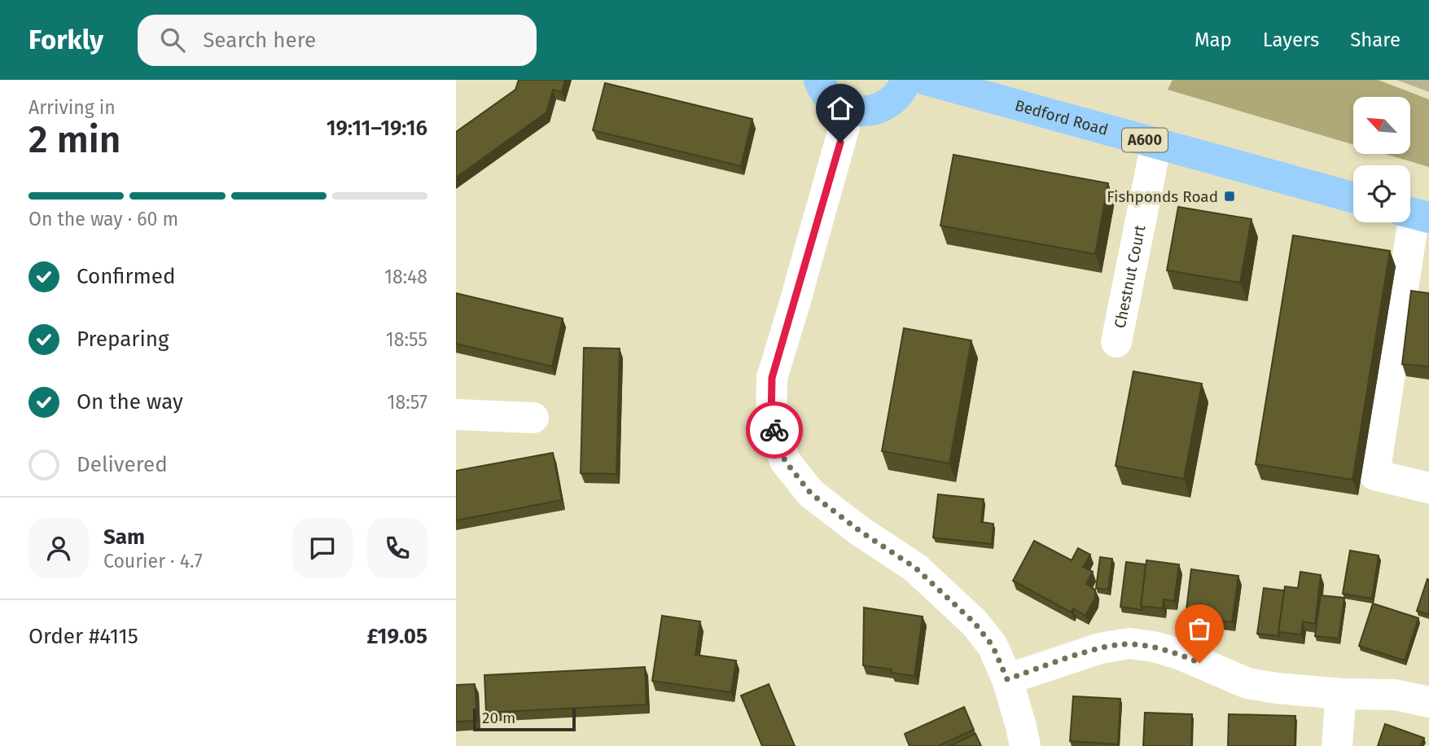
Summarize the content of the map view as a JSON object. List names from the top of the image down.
{
  "streets": {
    "main road": ["Bedford Road", "A600"],
    "street": ["Chestnut Court"]
  },
  "crossings": [
    ["Bedford Road", "Chestnut Court"]
  ],
  "places": {
    "transit": ["Fishponds Road"]
  },
  "scale_bar": "20 m",
  "north": "top left",
  "page": {
    "header": "Forkly",
    "search": "Search here",
    "nav": ["Map", "Layers", "Share"],
    "heading": ["2 min", "Arriving in", "19:11–19:16"],
    "panel": [
      "Sam",
      "Courier · 4.7",
      "Order #4115",
      "£19.05"
    ],
    "bar": "On the way · 60 m",
    "list": [
      ["Confirmed", "18:48"],
      ["Preparing", "18:55"],
      ["On the way", "18:57"],
      "Delivered"
    ],
    "scale": "20 m"
  }
}
